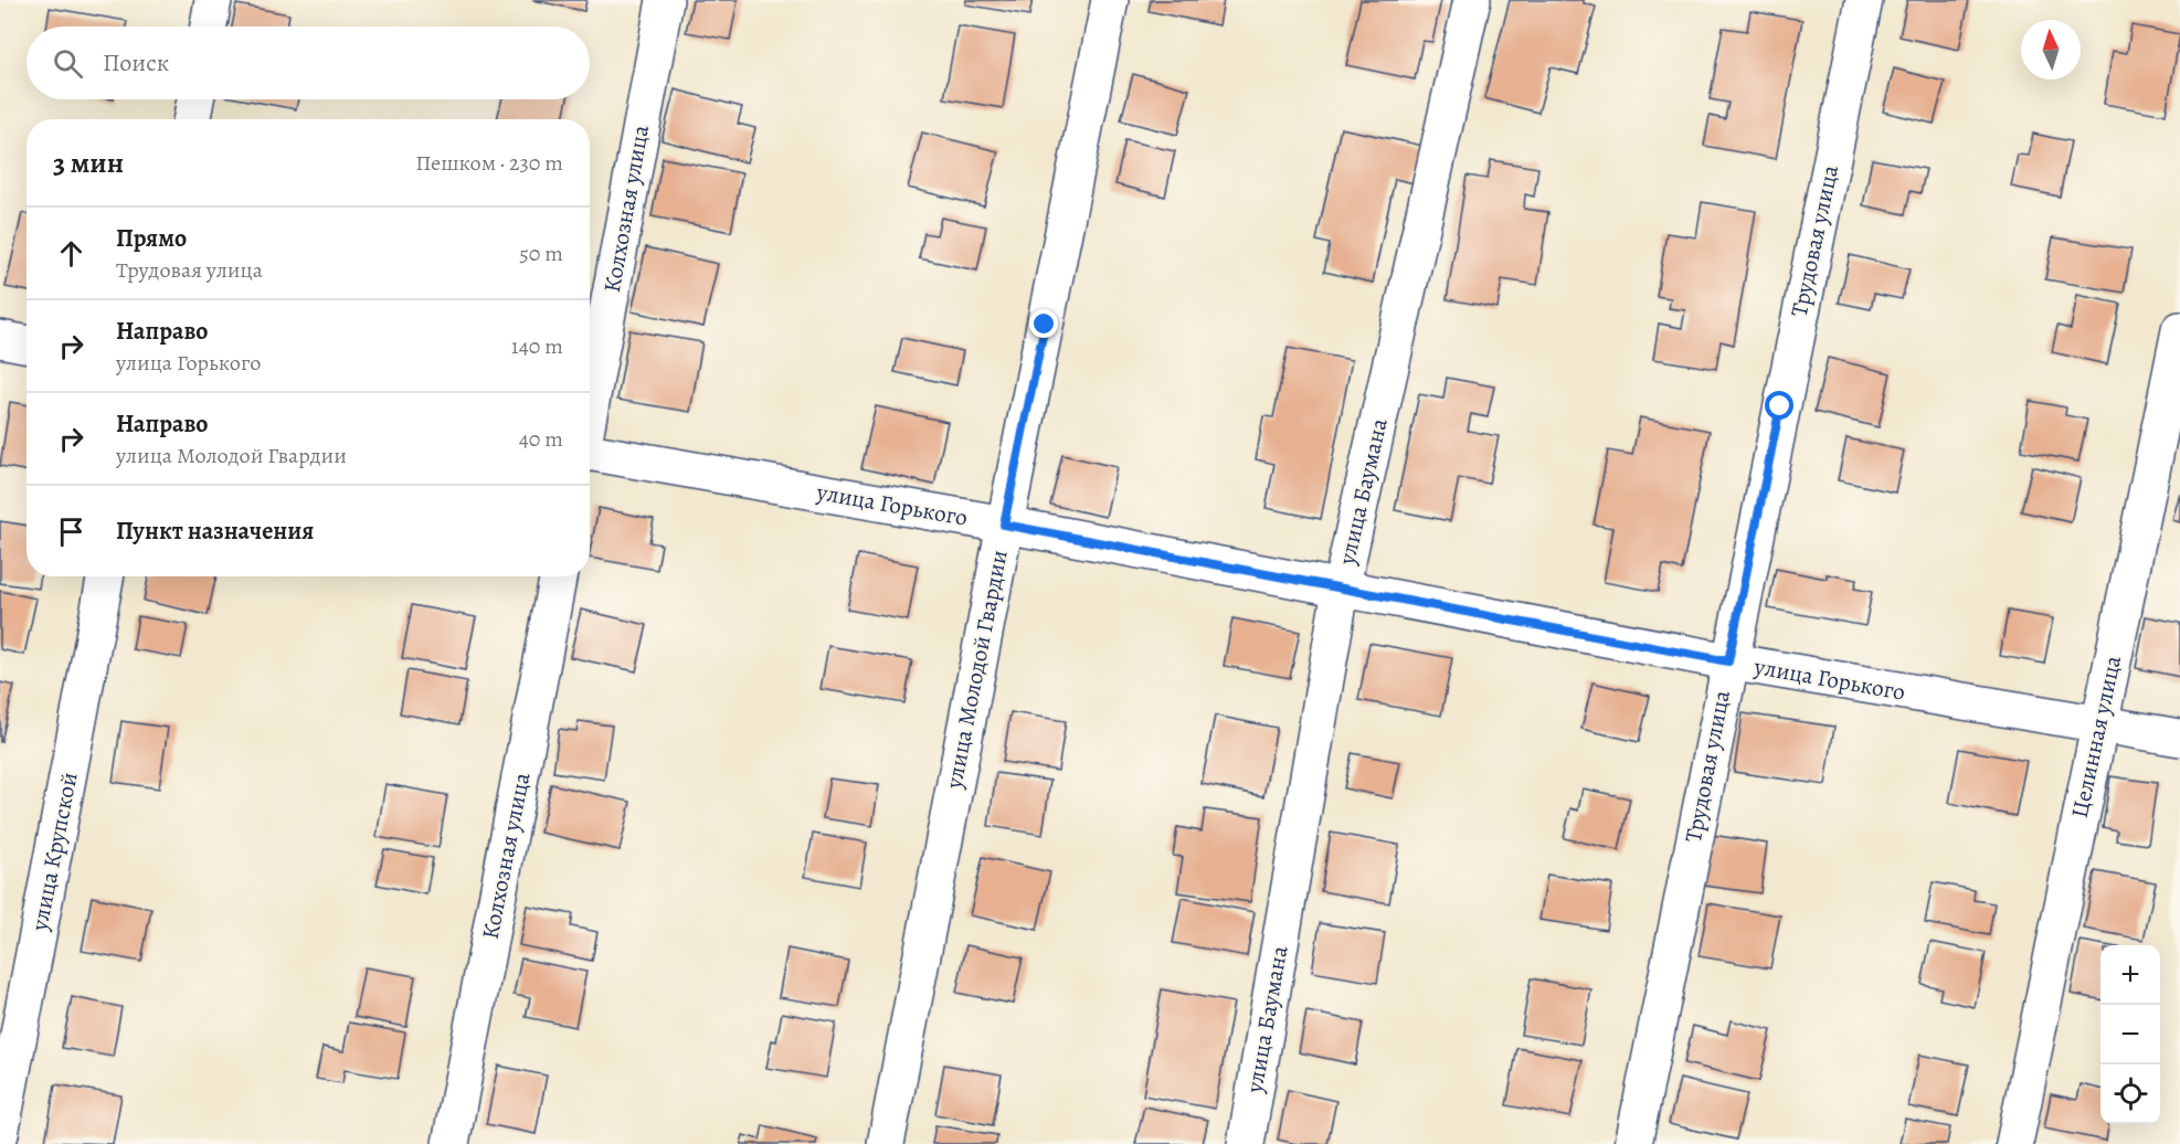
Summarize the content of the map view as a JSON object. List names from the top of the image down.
{
  "streets": {
    "street": [
      "Колхозная улица",
      "Трудовая улица",
      "улица Баумана",
      "улица Горького",
      "улица Молодой Гвардии",
      "Целинная улица",
      "улица Крупской"
    ]
  },
  "crossings": [
    ["Трудовая улица", "улица Горького"],
    ["улица Баумана", "улица Горького"],
    ["улица Горького", "улица Молодой Гвардии"],
    ["улица Горького", "Целинная улица"]
  ],
  "north": "top",
  "page": {
    "search": "Поиск",
    "heading": ["3 мин", "Пешком · 230 m"],
    "list": [
      ["Прямо", "Трудовая улица", "50 m"],
      ["Направо", "улица Горького", "140 m"],
      ["Направо", "улица Молодой Гвардии", "40 m"],
      "Пункт назначения"
    ],
    "map_buttons": ["+", "−"]
  }
}
